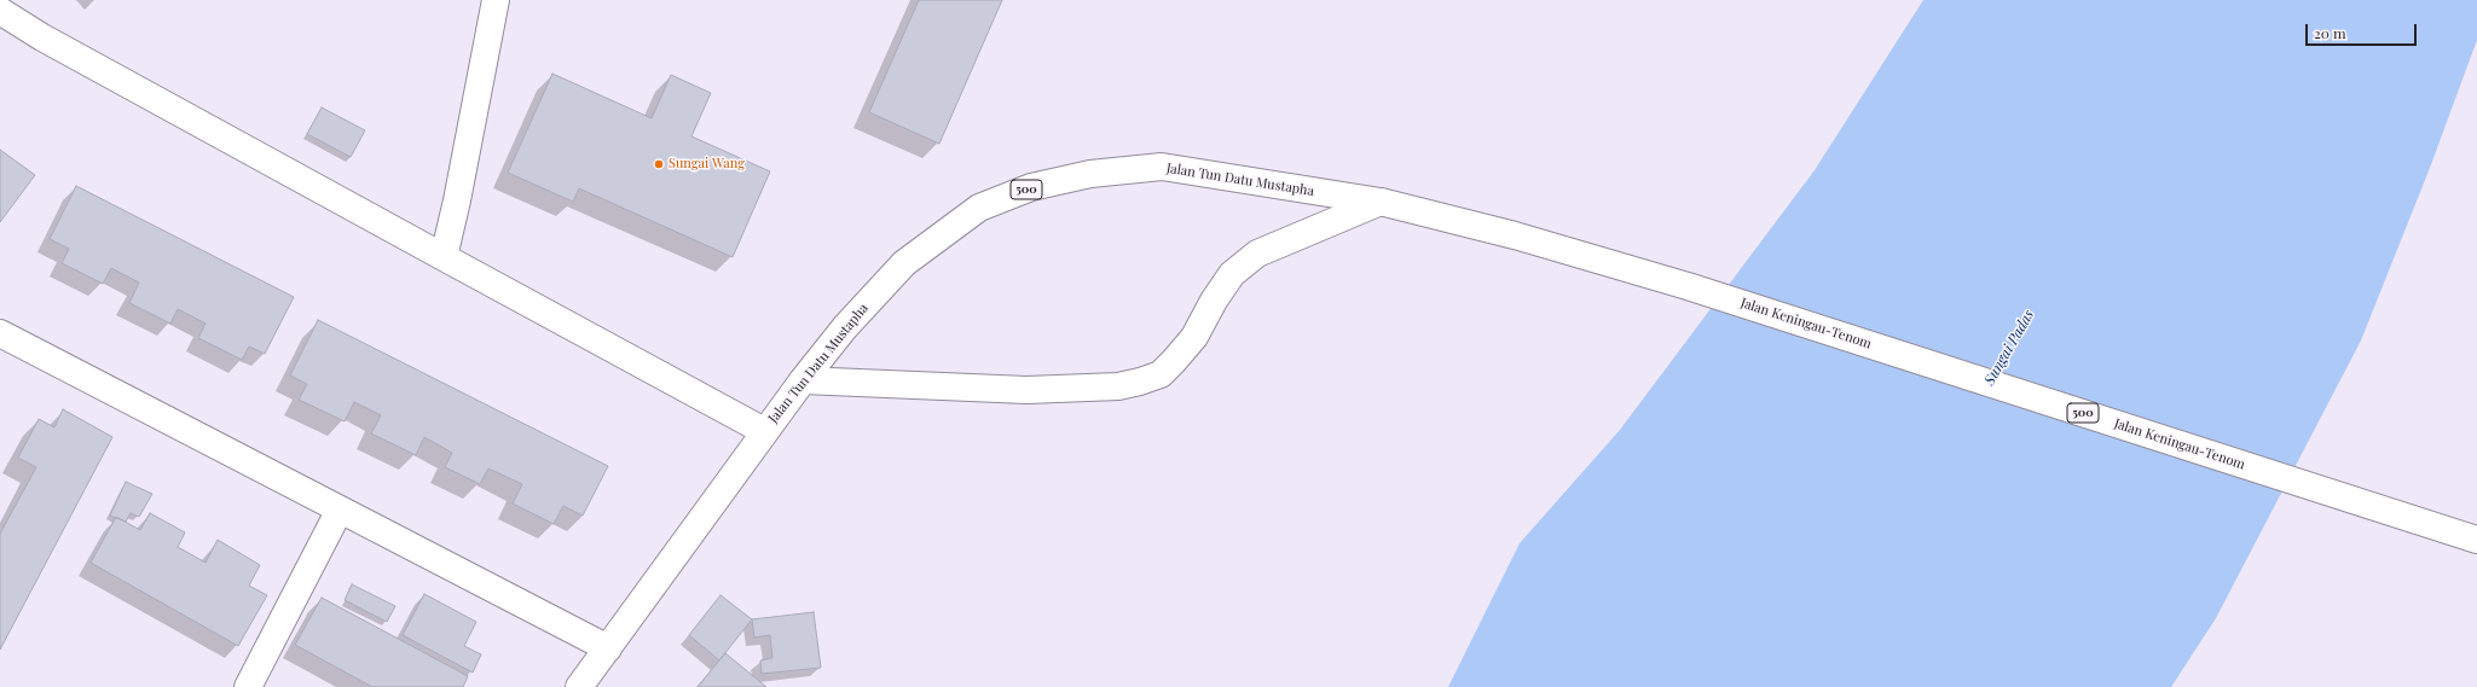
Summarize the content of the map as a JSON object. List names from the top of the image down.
{
  "streets": {
    "street": ["Jalan Tun Datu Mustapha", "500", "Jalan Keningau-Tenom"]
  },
  "crossings": [
    ["Jalan Tun Datu Mustapha", "Jalan Keningau-Tenom"]
  ],
  "water": ["Sungai Padas"],
  "places": ["Sungai Wang"],
  "scale_bar": "20 m"
}
